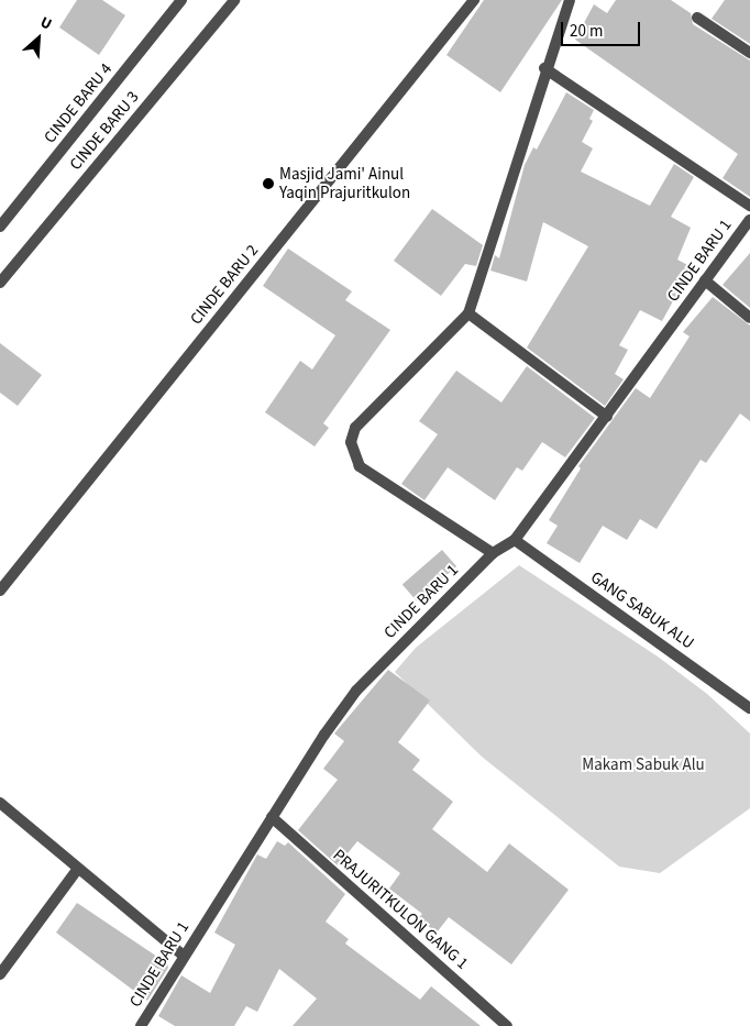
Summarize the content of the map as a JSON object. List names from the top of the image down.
{
  "streets": {
    "street": [
      "CINDE BARU 4",
      "CINDE BARU 3",
      "CINDE BARU 1",
      "CINDE BARU 2",
      "GANG SABUK ALU",
      "PRAJURITKULON GANG 1"
    ]
  },
  "crossings": [
    ["CINDE BARU 1", "GANG SABUK ALU"],
    ["CINDE BARU 1", "PRAJURITKULON GANG 1"]
  ],
  "parks": ["Makam Sabuk Alu"],
  "places": ["Masjid Jami' Ainul Yaqin Prajuritkulon"],
  "scale_bar": "20 m",
  "north": "top right"
}
